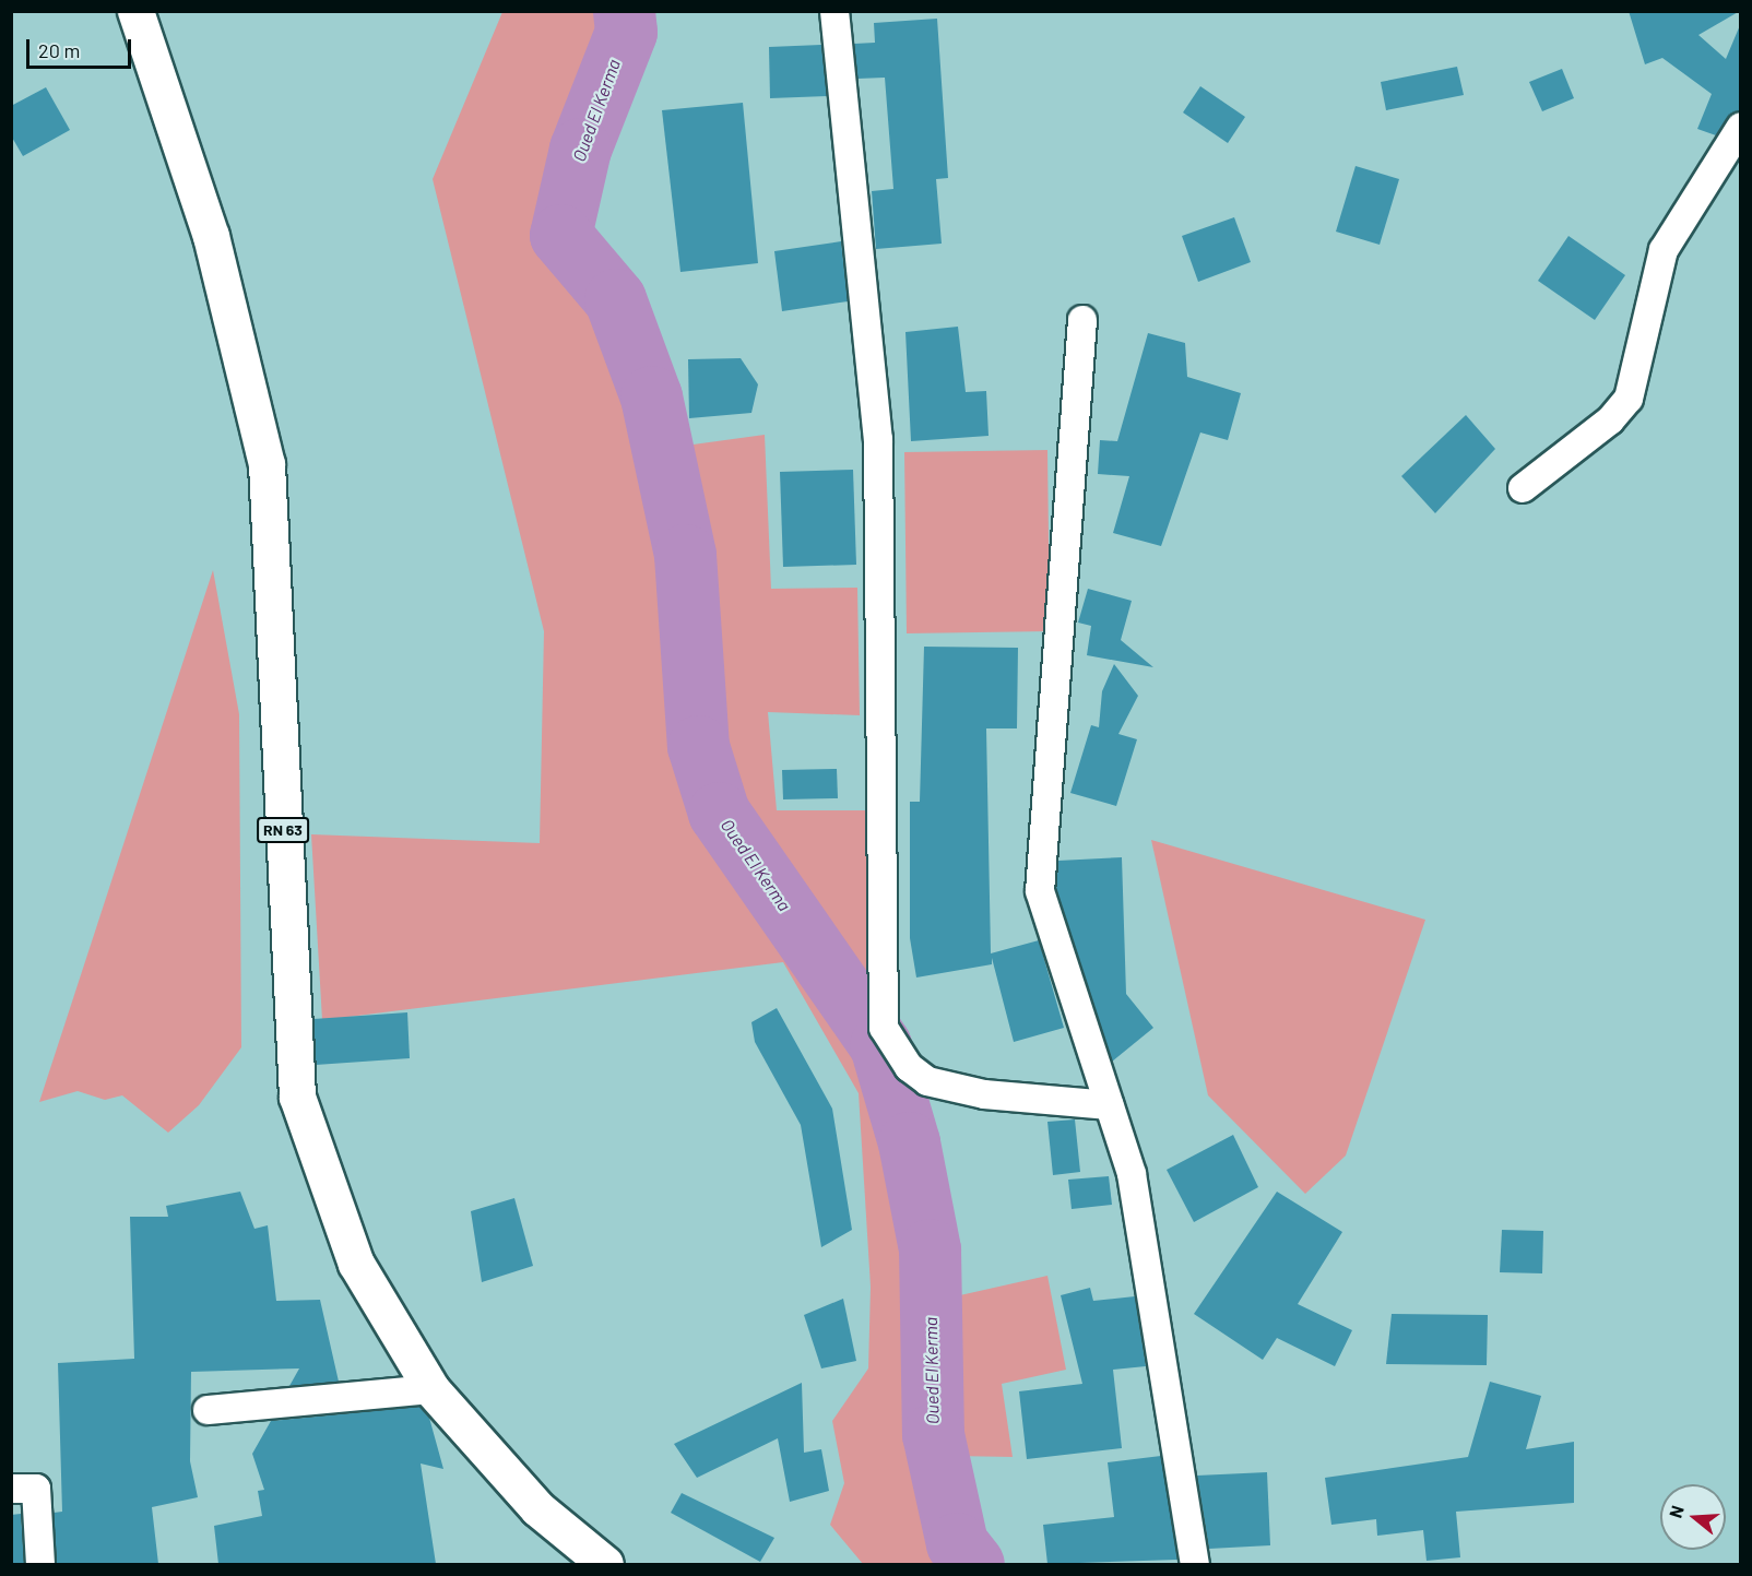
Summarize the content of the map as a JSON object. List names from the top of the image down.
{
  "streets": {
    "main road": ["RN 63"]
  },
  "water": ["Oued El Kerma"],
  "scale_bar": "20 m",
  "north": "left"
}
